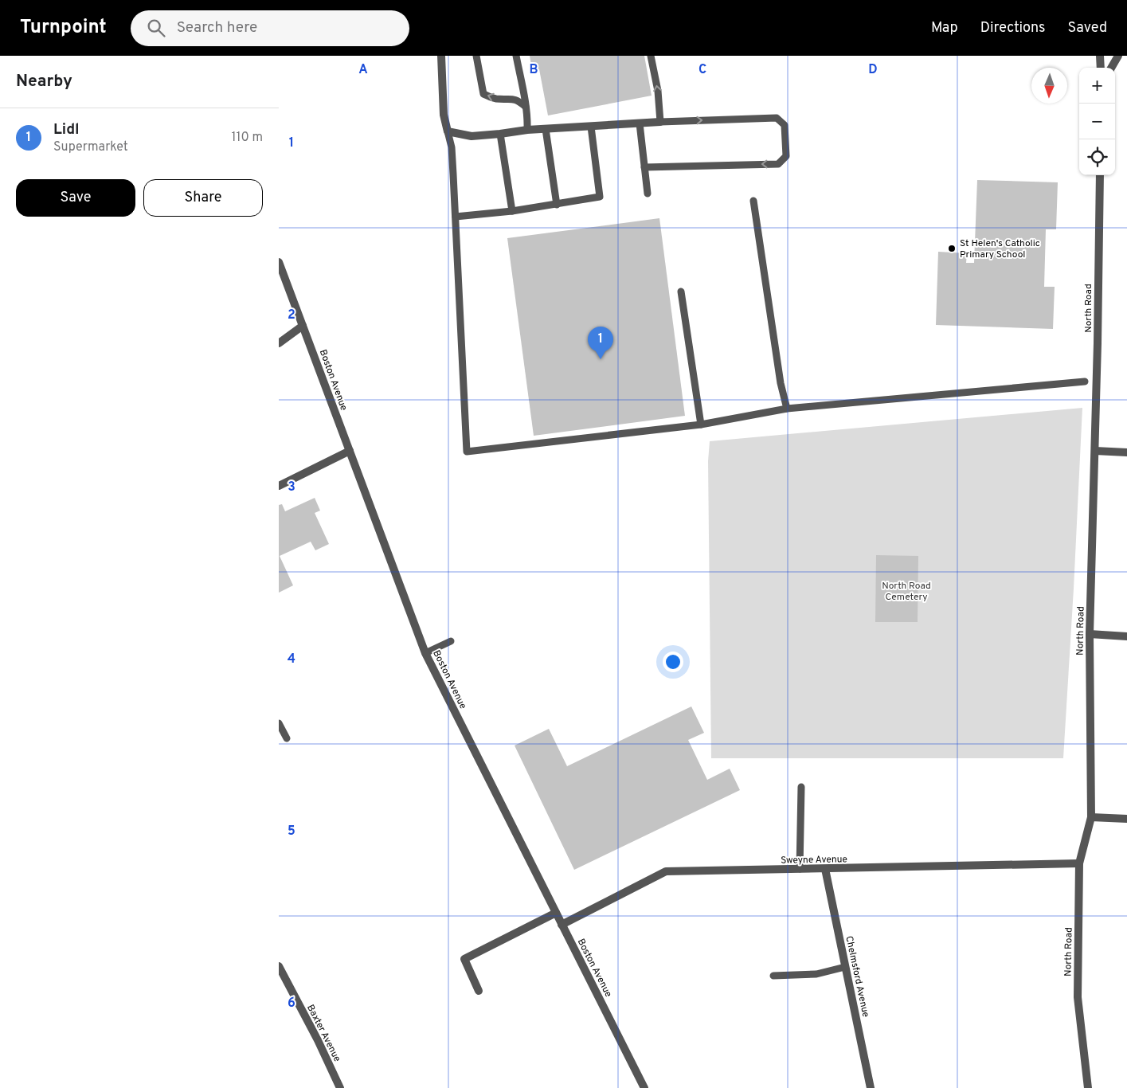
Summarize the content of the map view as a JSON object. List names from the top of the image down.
{
  "streets": {
    "street": [
      "North Road",
      "Boston Avenue",
      "Sweyne Avenue",
      "Chelmsford Avenue",
      "Baxter Avenue"
    ]
  },
  "crossings": [
    ["North Road", "Sweyne Avenue"],
    ["Boston Avenue", "Sweyne Avenue"],
    ["Sweyne Avenue", "Chelmsford Avenue"]
  ],
  "parks": ["North Road Cemetery"],
  "places": ["St Helen's Catholic Primary School"],
  "north": "bottom",
  "page": {
    "header": "Turnpoint",
    "search": "Search here",
    "nav": ["Map", "Directions", "Saved"],
    "heading": "Nearby",
    "map_buttons": ["+", "−"],
    "list": [
      {
        "mark": "1",
        "name": "Lidl",
        "note": "Supermarket",
        "value": "110 m"
      }
    ],
    "buttons": ["Save", "Share"],
    "pins": "1"
  },
  "grid": {
    "columns": [
      "A",
      "B",
      "C",
      "D"
    ],
    "rows": [
      "1",
      "2",
      "3",
      "4",
      "5",
      "6"
    ]
  }
}
